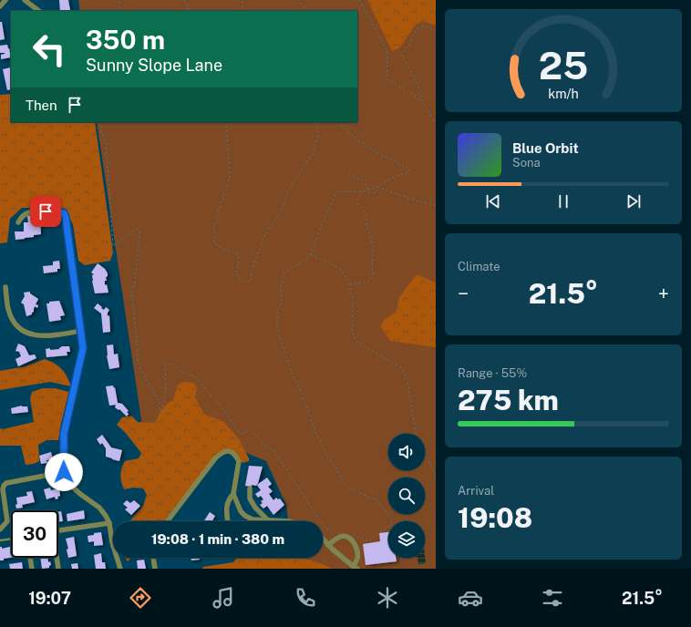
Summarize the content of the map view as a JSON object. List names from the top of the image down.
{
  "page": {
    "turn": ["350 m", "Sunny Slope Lane"],
    "then": "Then",
    "song": ["Blue Orbit", "Sona"],
    "tile": [
      "Climate",
      ["Range · 55%", "275 km"],
      ["Arrival", "19:08"]
    ],
    "heat": ["−", "21.5°", "+"],
    "limit": "30",
    "trip": "19:08 · 1 min · 380 m",
    "tabs": ["19:07", "21.5°"],
    "gauge": ["25", "km/h"]
  }
}
